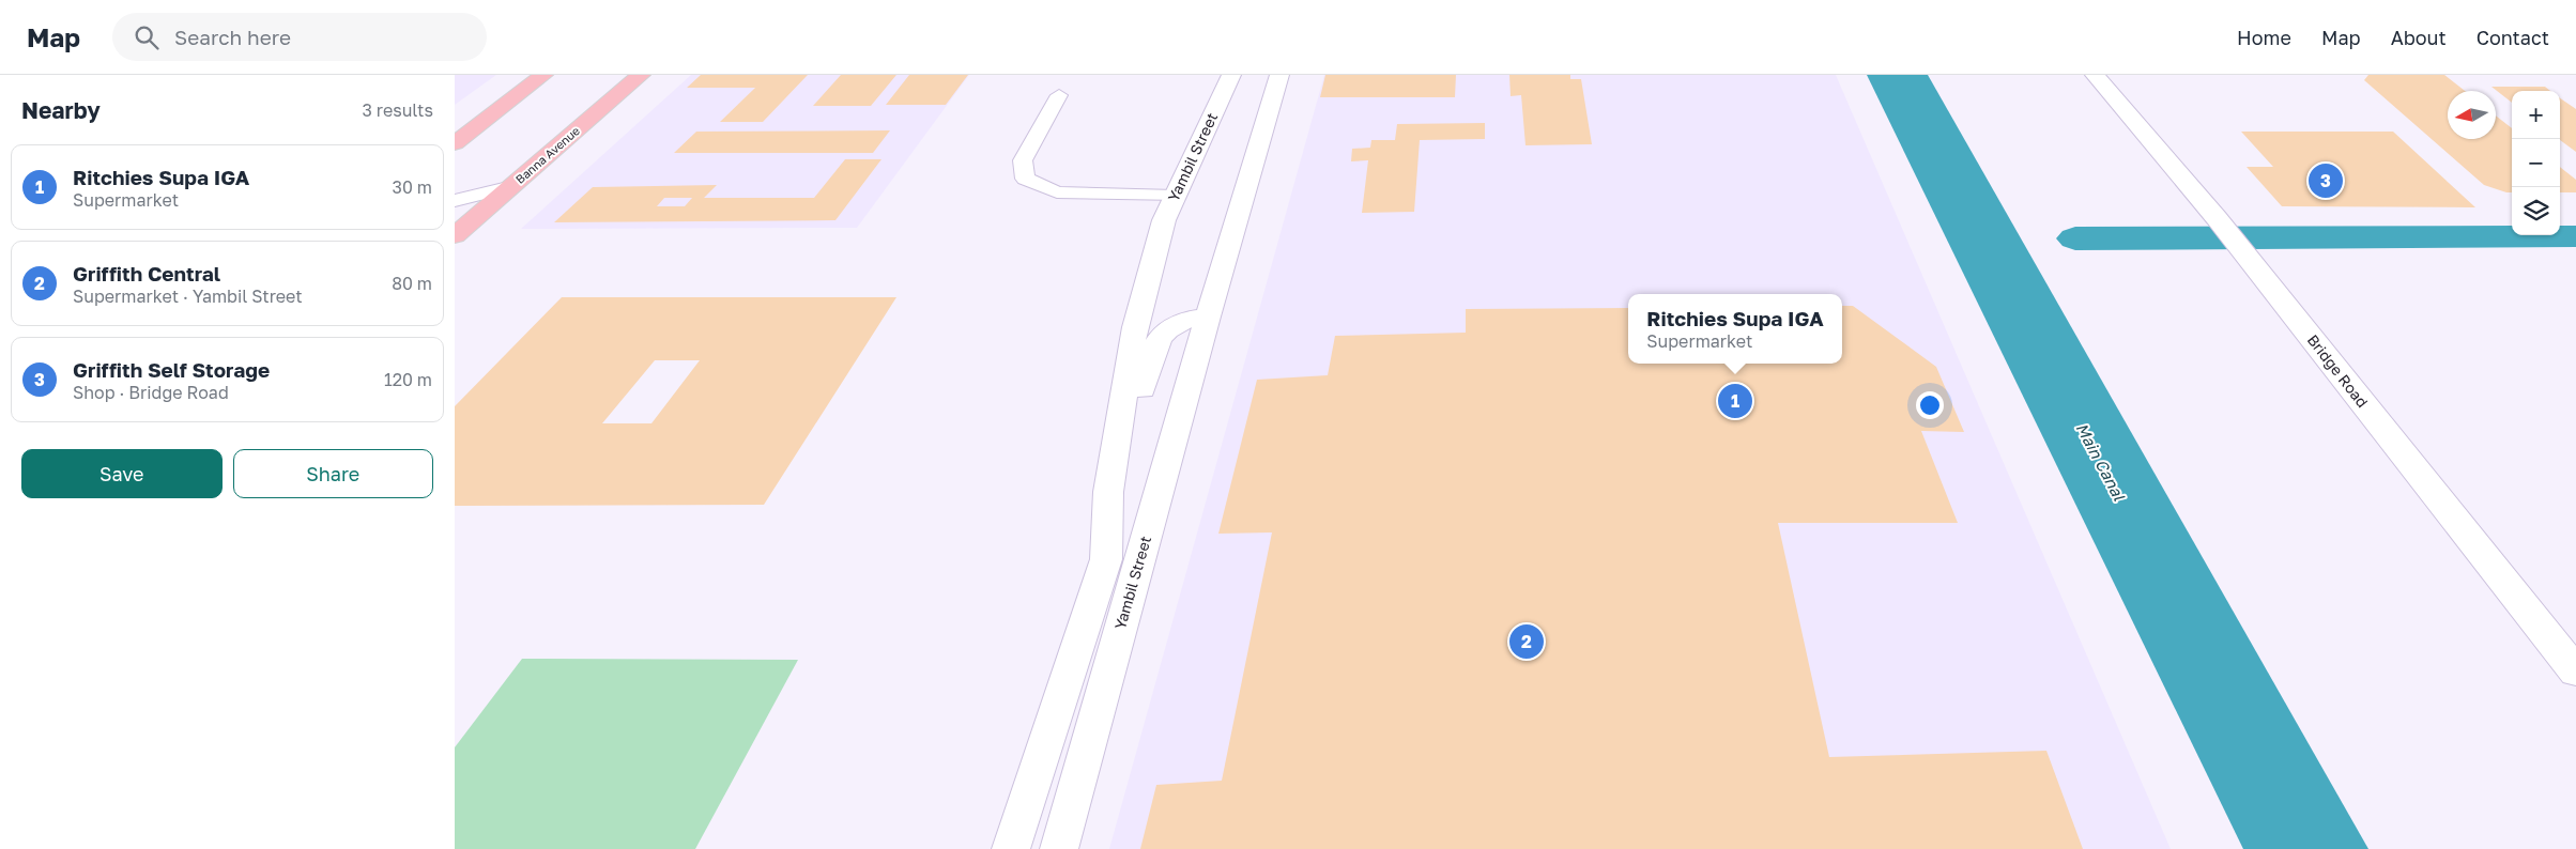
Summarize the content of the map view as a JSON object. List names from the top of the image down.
{
  "streets": {
    "main road": ["Banna Avenue"],
    "street": ["Yambil Street", "Bridge Road"]
  },
  "water": ["Main Canal"],
  "north": "left",
  "page": {
    "header": "Map",
    "search": "Search here",
    "nav": [
      "Home",
      "Map",
      "About",
      "Contact"
    ],
    "heading": ["Nearby", "3 results"],
    "map_buttons": ["+", "−"],
    "list": [
      {
        "mark": "1",
        "name": "Ritchies Supa IGA",
        "note": "Supermarket",
        "value": "30 m"
      },
      {
        "mark": "2",
        "name": "Griffith Central",
        "note": "Supermarket · Yambil Street",
        "value": "80 m"
      },
      {
        "mark": "3",
        "name": "Griffith Self Storage",
        "note": "Shop · Bridge Road",
        "value": "120 m"
      }
    ],
    "pins": ["3", "1", "2"],
    "popup": ["Ritchies Supa IGA", "Supermarket"],
    "buttons": ["Save", "Share"]
  }
}
